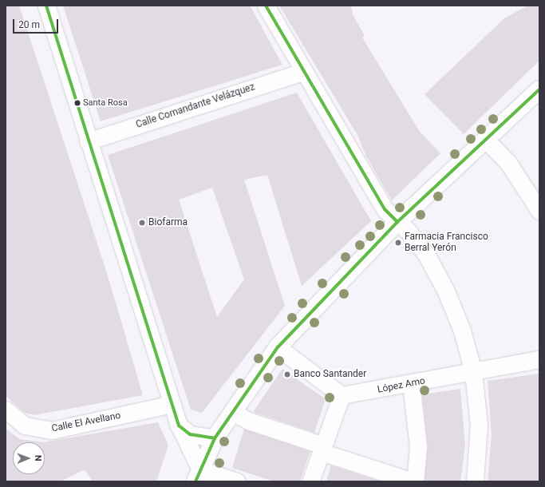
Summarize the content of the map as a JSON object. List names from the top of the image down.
{
  "streets": {
    "street": ["Calle Comandante Velázquez", "López Amo", "Calle El Avellano"]
  },
  "places": [
    "Santa Rosa",
    "Biofarma",
    "Farmacia Francisco Berral Yerón",
    "Banco Santander"
  ],
  "scale_bar": "20 m",
  "north": "right"
}
